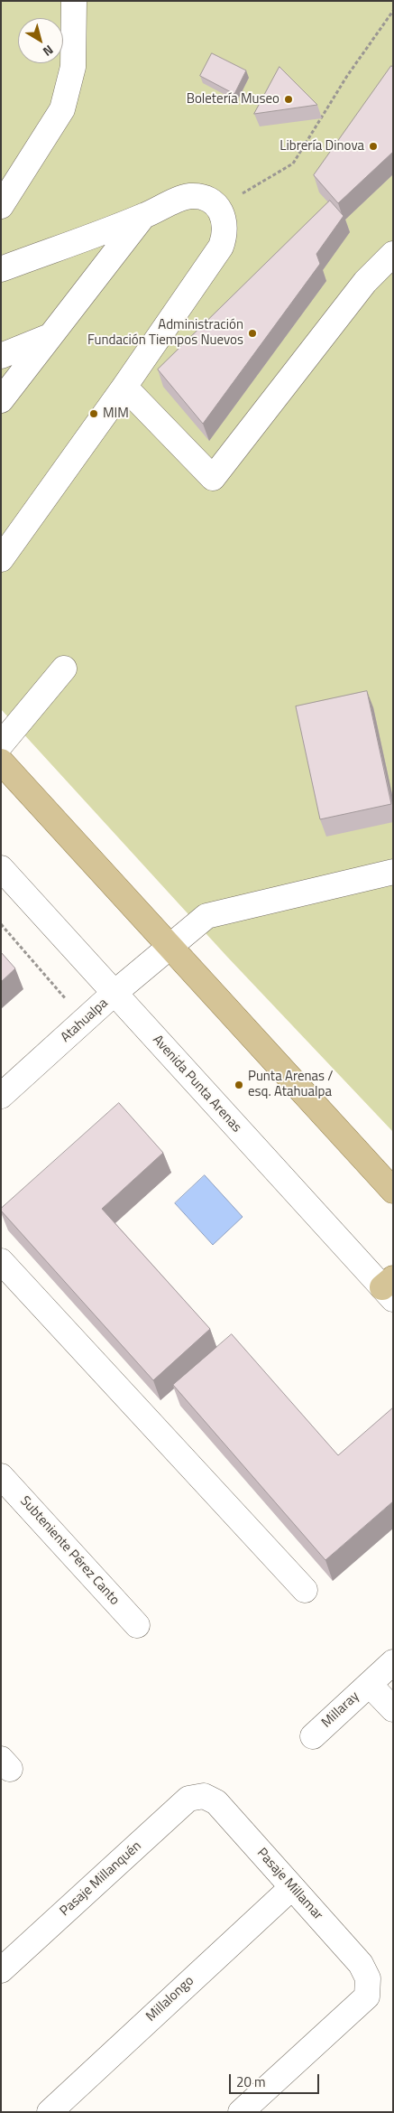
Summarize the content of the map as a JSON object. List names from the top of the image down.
{
  "streets": {
    "street": [
      "Atahualpa",
      "Avenida Punta Arenas",
      "Subteniente Pérez Canto",
      "Millaray",
      "Pasaje Millanquén",
      "Pasaje Millamar",
      "Millalongo"
    ]
  },
  "crossings": [
    ["Atahualpa", "Avenida Punta Arenas"],
    ["Pasaje Millanquén", "Pasaje Millamar"],
    ["Pasaje Millamar", "Millalongo"]
  ],
  "places": [
    "Boletería Museo",
    "Librería Dinova",
    "Administración Fundación Tiempos Nuevos",
    "MIM",
    "Punta Arenas / esq. Atahualpa"
  ],
  "scale_bar": "20 m",
  "north": "bottom right"
}
